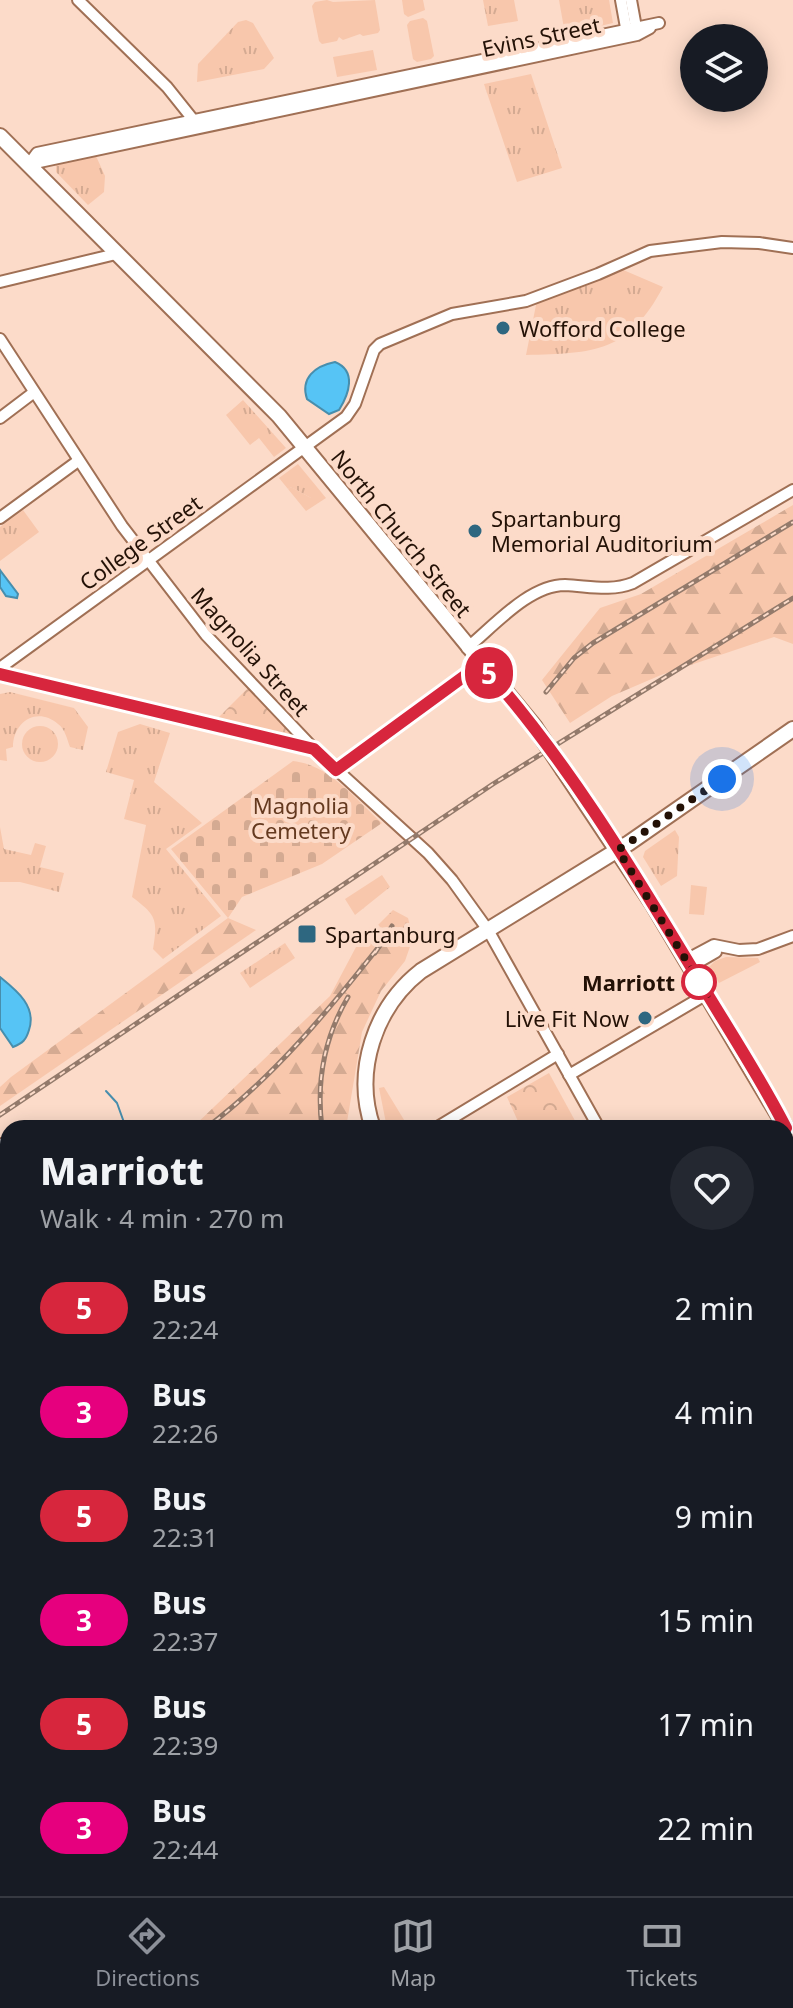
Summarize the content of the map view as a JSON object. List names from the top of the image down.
{
  "streets": {
    "main road": ["North Church Street"],
    "street": ["Evins Street", "College Street", "Magnolia Street"]
  },
  "crossings": [
    ["Evins Street", "North Church Street"],
    ["North Church Street", "College Street"],
    ["College Street", "Magnolia Street"]
  ],
  "parks": ["Magnolia Cemetery"],
  "places": {
    "other": [
      "Wofford College",
      "Spartanburg Memorial Auditorium",
      "Marriott",
      "Live Fit Now"
    ],
    "transit": ["Spartanburg"]
  },
  "lines": ["bus line 5"],
  "page": {
    "on_map": "5",
    "heading": ["Marriott", "Walk · 4 min · 270 m"],
    "list": [
      {
        "mark": "5",
        "name": "Bus",
        "note": "22:24",
        "value": "2 min"
      },
      {
        "mark": "3",
        "name": "Bus",
        "note": "22:26",
        "value": "4 min"
      },
      {
        "mark": "5",
        "name": "Bus",
        "note": "22:31",
        "value": "9 min"
      },
      {
        "mark": "3",
        "name": "Bus",
        "note": "22:37",
        "value": "15 min"
      },
      {
        "mark": "5",
        "name": "Bus",
        "note": "22:39",
        "value": "17 min"
      },
      {
        "mark": "3",
        "name": "Bus",
        "note": "22:44",
        "value": "22 min"
      }
    ],
    "tabs": ["Directions", "Map", "Tickets"]
  }
}
